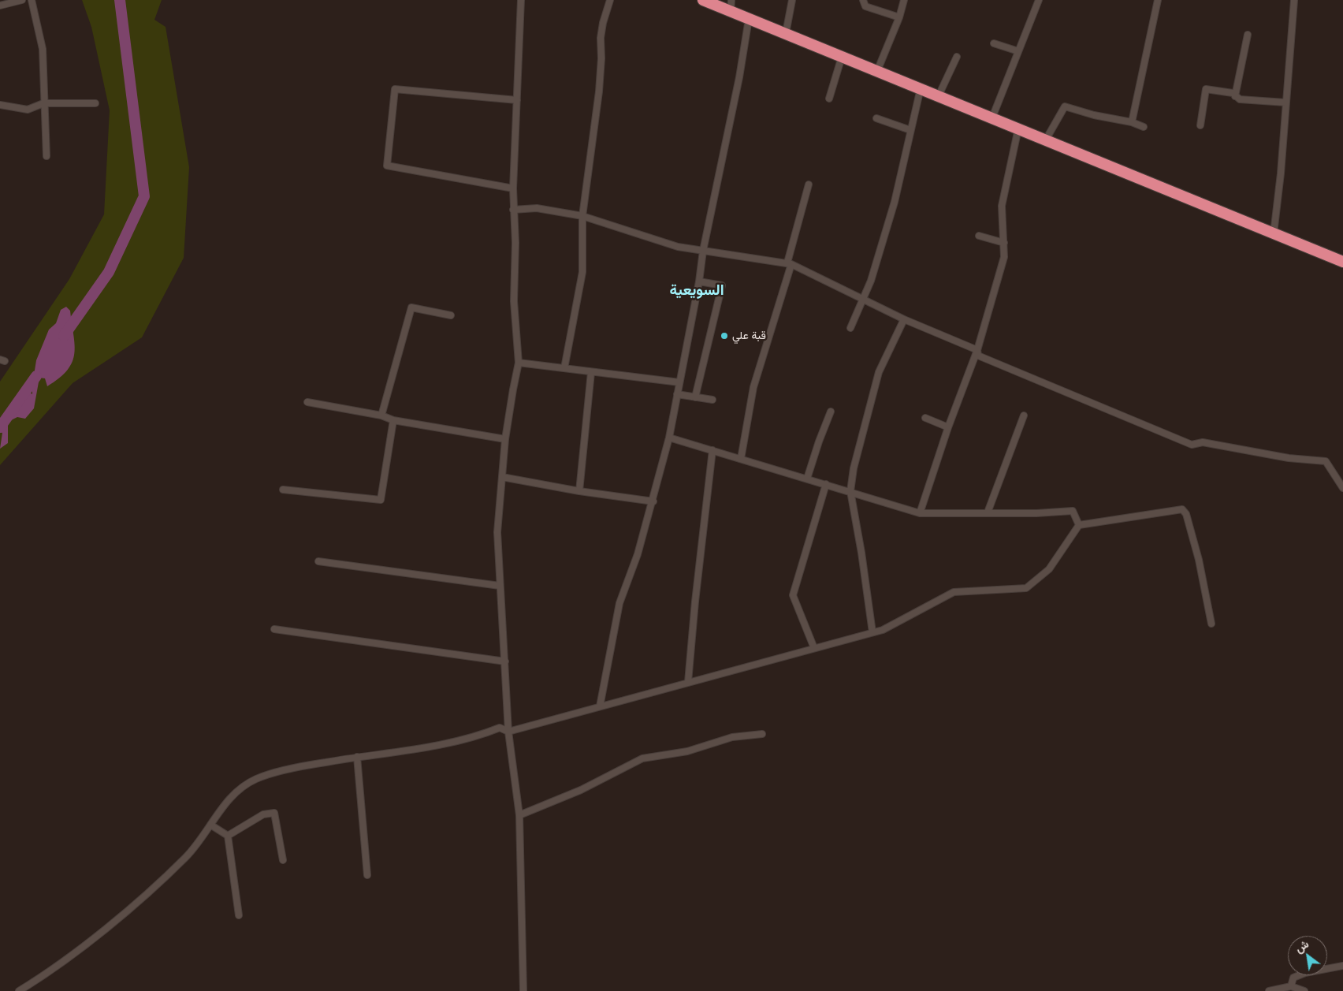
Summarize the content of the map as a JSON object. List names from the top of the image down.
{
  "districts": ["السويعية"],
  "places": ["قبة علي"],
  "north": "top left"
}
